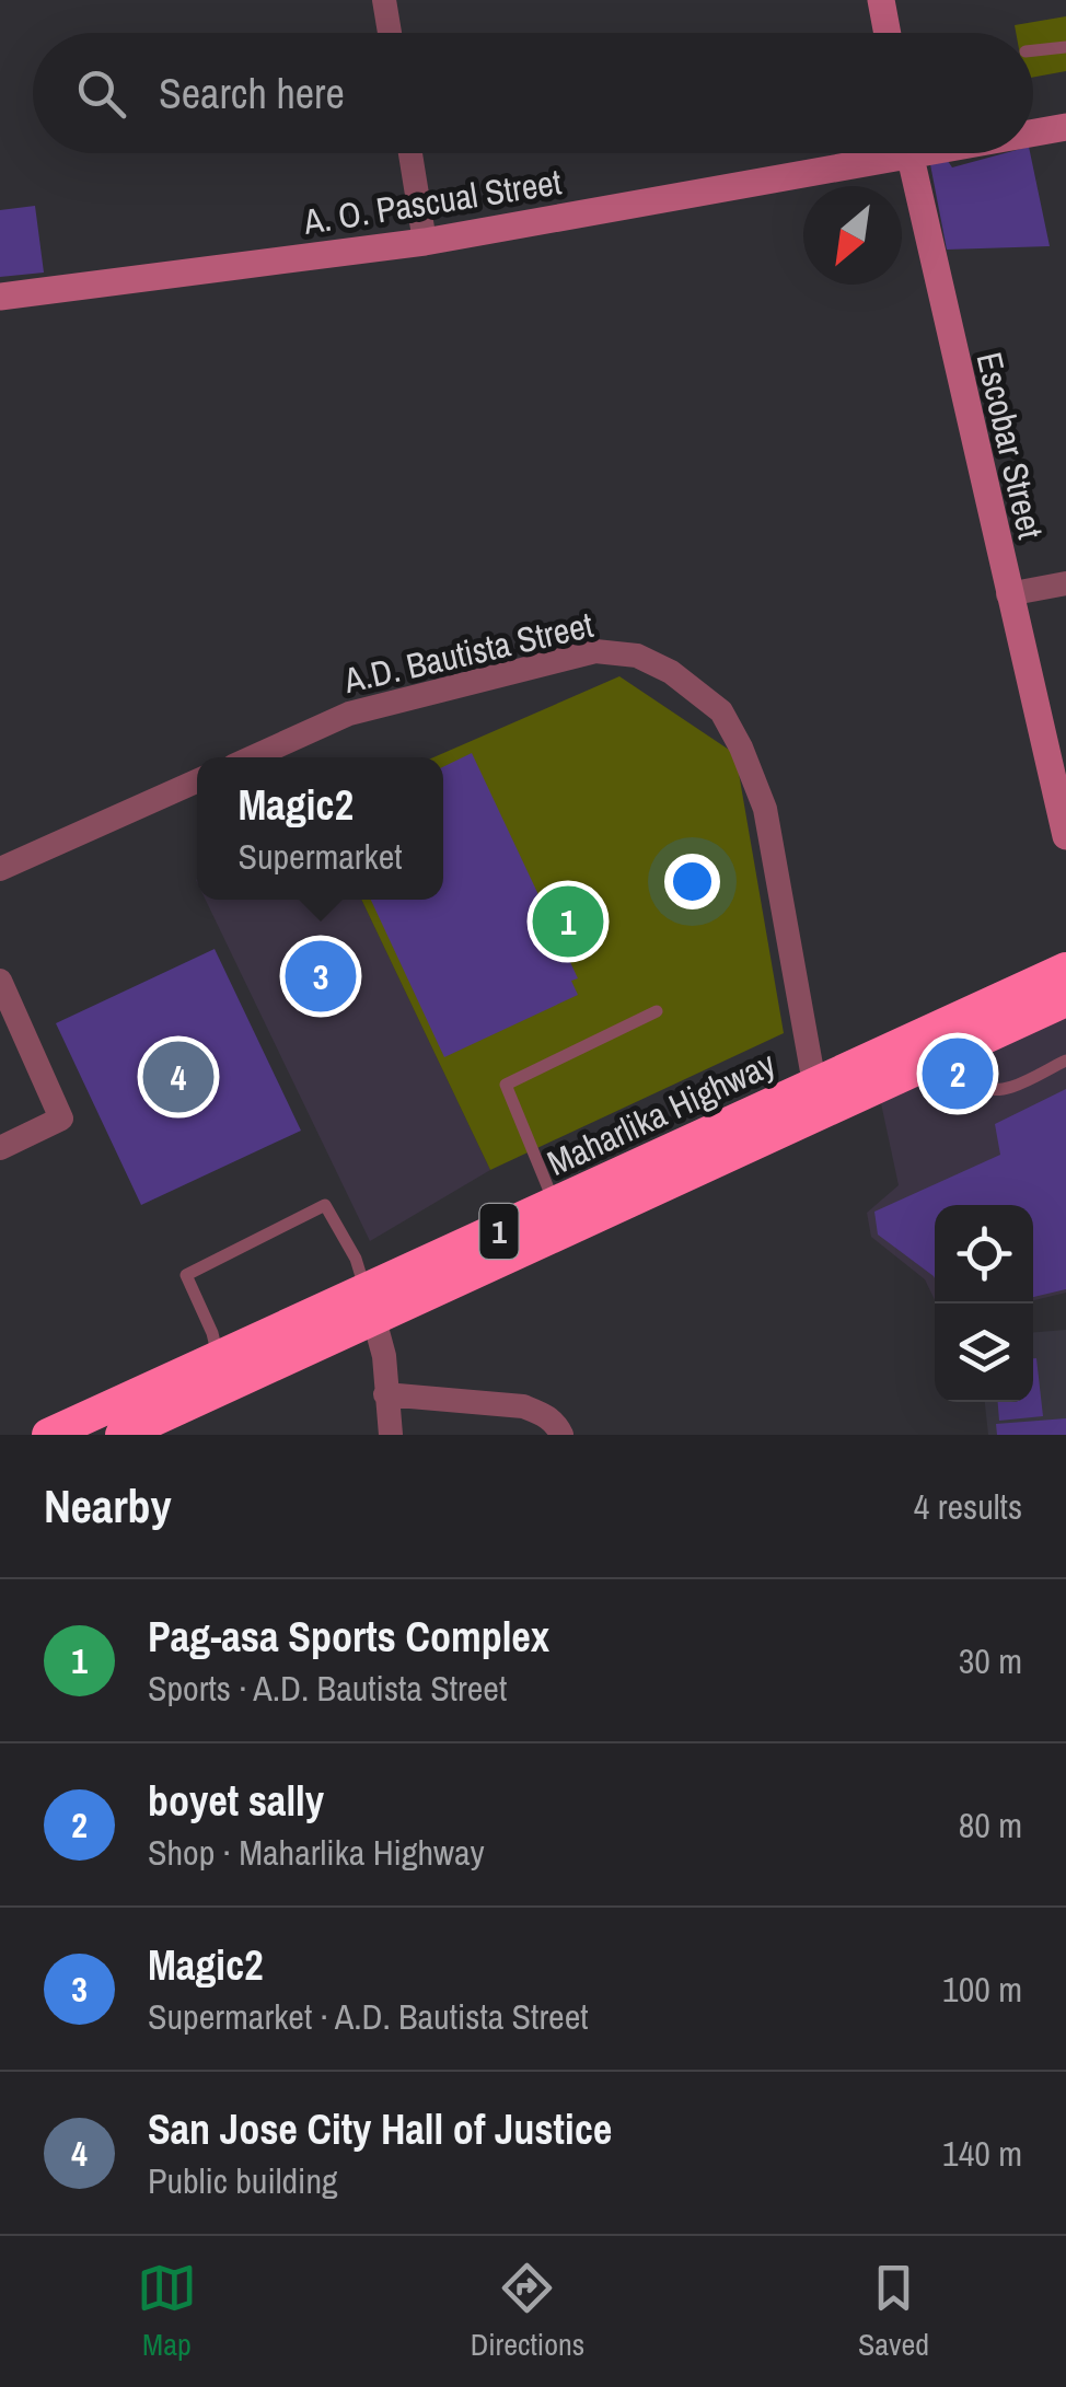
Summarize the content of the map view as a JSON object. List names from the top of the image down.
{
  "streets": {
    "highway": ["Maharlika Highway", "1"],
    "street": ["A. O. Pascual Street", "Escobar Street", "A.D. Bautista Street"]
  },
  "crossings": [
    ["A.D. Bautista Street", "Maharlika Highway"]
  ],
  "north": "bottom left",
  "page": {
    "search": "Search here",
    "popup": ["Magic2", "Supermarket"],
    "pins": [
      "1",
      "3",
      "2",
      "4"
    ],
    "heading": ["Nearby", "4 results"],
    "list": [
      {
        "mark": "1",
        "name": "Pag-asa Sports Complex",
        "note": "Sports · A.D. Bautista Street",
        "value": "30 m"
      },
      {
        "mark": "2",
        "name": "boyet sally",
        "note": "Shop · Maharlika Highway",
        "value": "80 m"
      },
      {
        "mark": "3",
        "name": "Magic2",
        "note": "Supermarket · A.D. Bautista Street",
        "value": "100 m"
      },
      {
        "mark": "4",
        "name": "San Jose City Hall of Justice",
        "note": "Public building",
        "value": "140 m"
      }
    ],
    "nav": ["Map", "Directions", "Saved"]
  }
}
